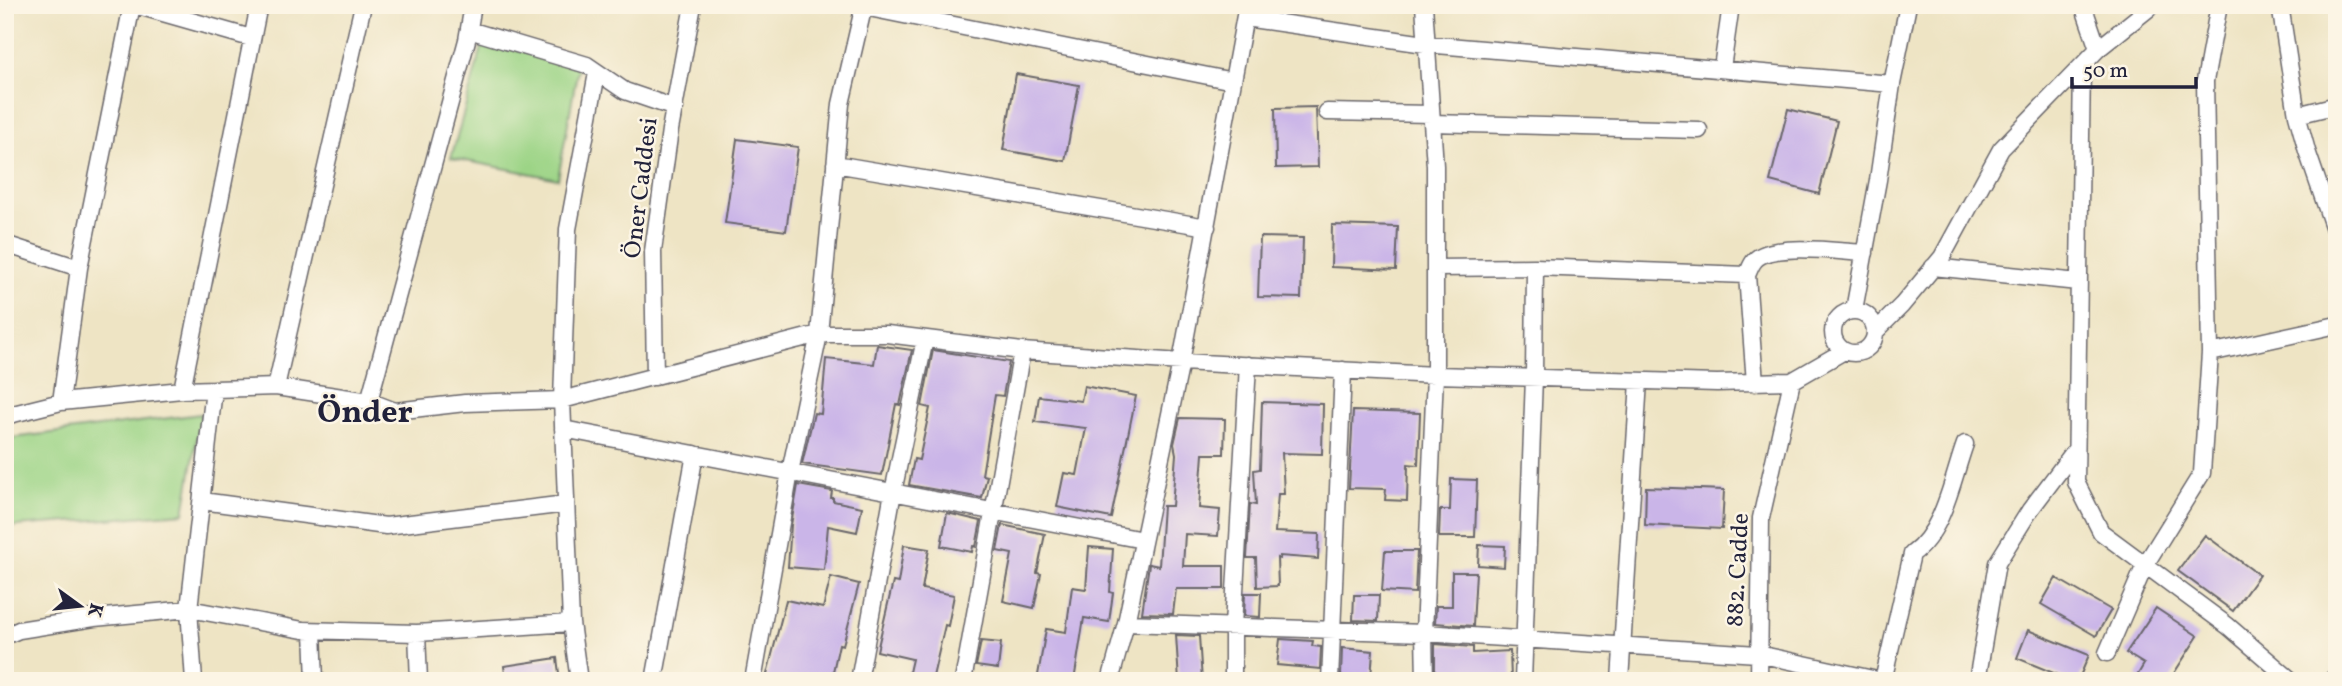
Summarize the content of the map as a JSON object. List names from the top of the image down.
{
  "streets": {
    "street": ["Öner Caddesi", "882. Cadde"]
  },
  "districts": ["Önder"],
  "scale_bar": "50 m",
  "north": "right"
}
